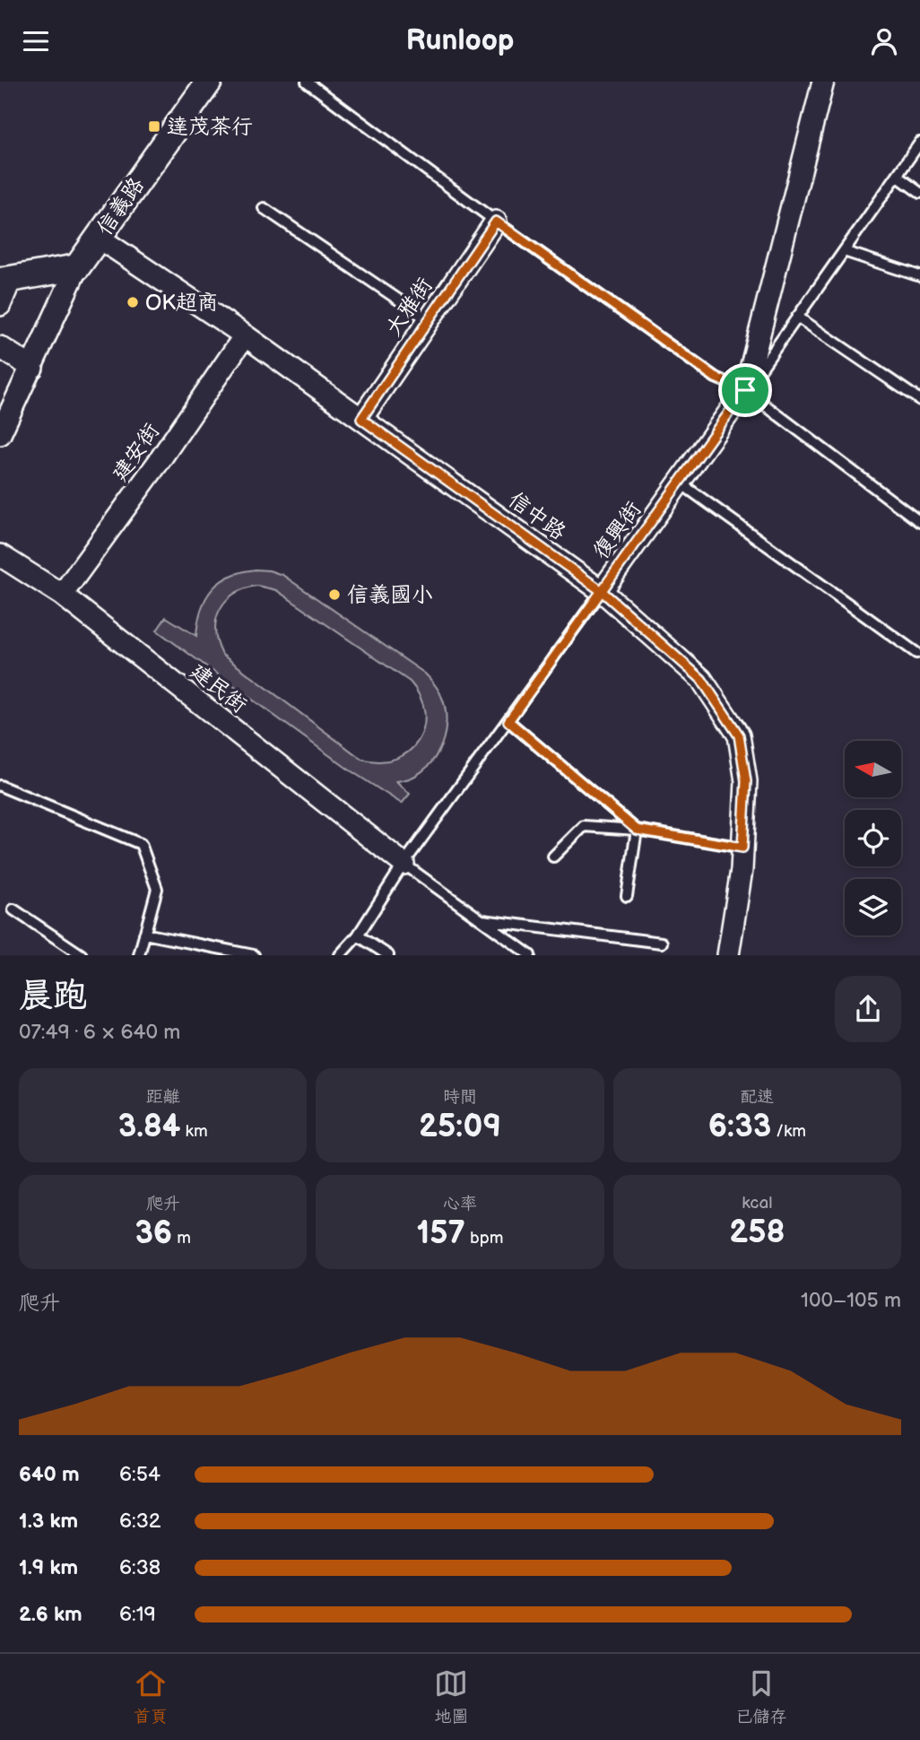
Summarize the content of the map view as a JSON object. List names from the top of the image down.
{
  "streets": {
    "street": [
      "信義路",
      "大雅街",
      "建安街",
      "信中路",
      "復興街",
      "建民街"
    ]
  },
  "crossings": [
    ["信義路", "信中路"],
    ["大雅街", "信中路"],
    ["建安街", "信中路"],
    ["建安街", "建民街"],
    ["信中路", "復興街"],
    ["復興街", "建民街"]
  ],
  "places": {
    "transit": ["達茂茶行"],
    "other": ["OK超商", "信義國小"]
  },
  "north": "left",
  "page": {
    "header": "Runloop",
    "heading": ["晨跑", "07:49 · 6 × 640 m"],
    "stats": [
      ["距離", "3.84 km"],
      ["時間", "25:09"],
      ["配速", "6:33 /km"],
      ["爬升", "36 m"],
      ["心率", "157 bpm"],
      ["kcal", "258"]
    ],
    "chart": ["爬升", "100–105 m"],
    "list": [
      {
        "name": "640 m",
        "note": "6:54"
      },
      {
        "name": "1.3 km",
        "note": "6:32"
      },
      {
        "name": "1.9 km",
        "note": "6:38"
      },
      {
        "name": "2.6 km",
        "note": "6:19"
      }
    ],
    "tabs": ["首頁", "地圖", "已儲存"]
  }
}
